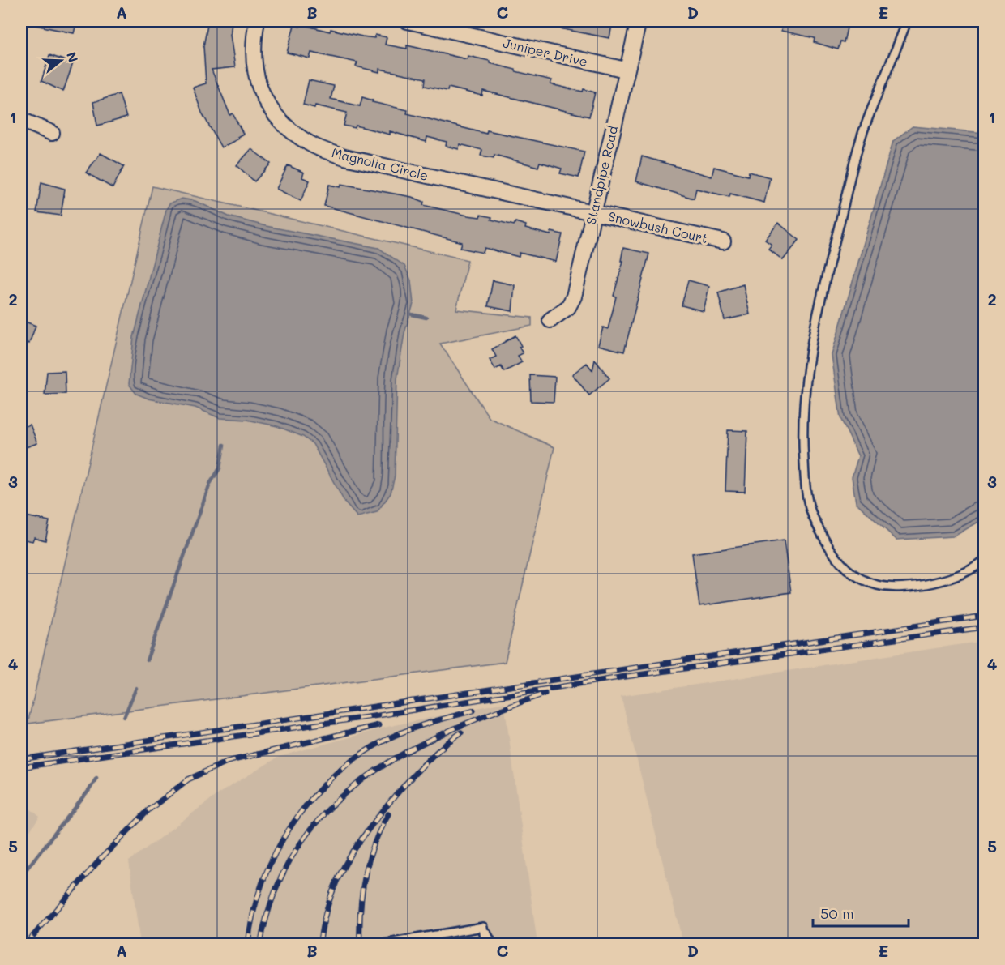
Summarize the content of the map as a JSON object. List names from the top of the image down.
{
  "streets": {
    "street": [
      "Juniper Drive",
      "Magnolia Circle",
      "Standpipe Road",
      "Snowbush Court"
    ]
  },
  "crossings": [
    ["Juniper Drive", "Standpipe Road"],
    ["Magnolia Circle", "Standpipe Road"],
    ["Magnolia Circle", "Snowbush Court"],
    ["Standpipe Road", "Snowbush Court"]
  ],
  "scale_bar": "50 m",
  "north": "right",
  "grid": {
    "columns": [
      "A",
      "B",
      "C",
      "D",
      "E"
    ],
    "rows": [
      "1",
      "2",
      "3",
      "4",
      "5"
    ]
  }
}
